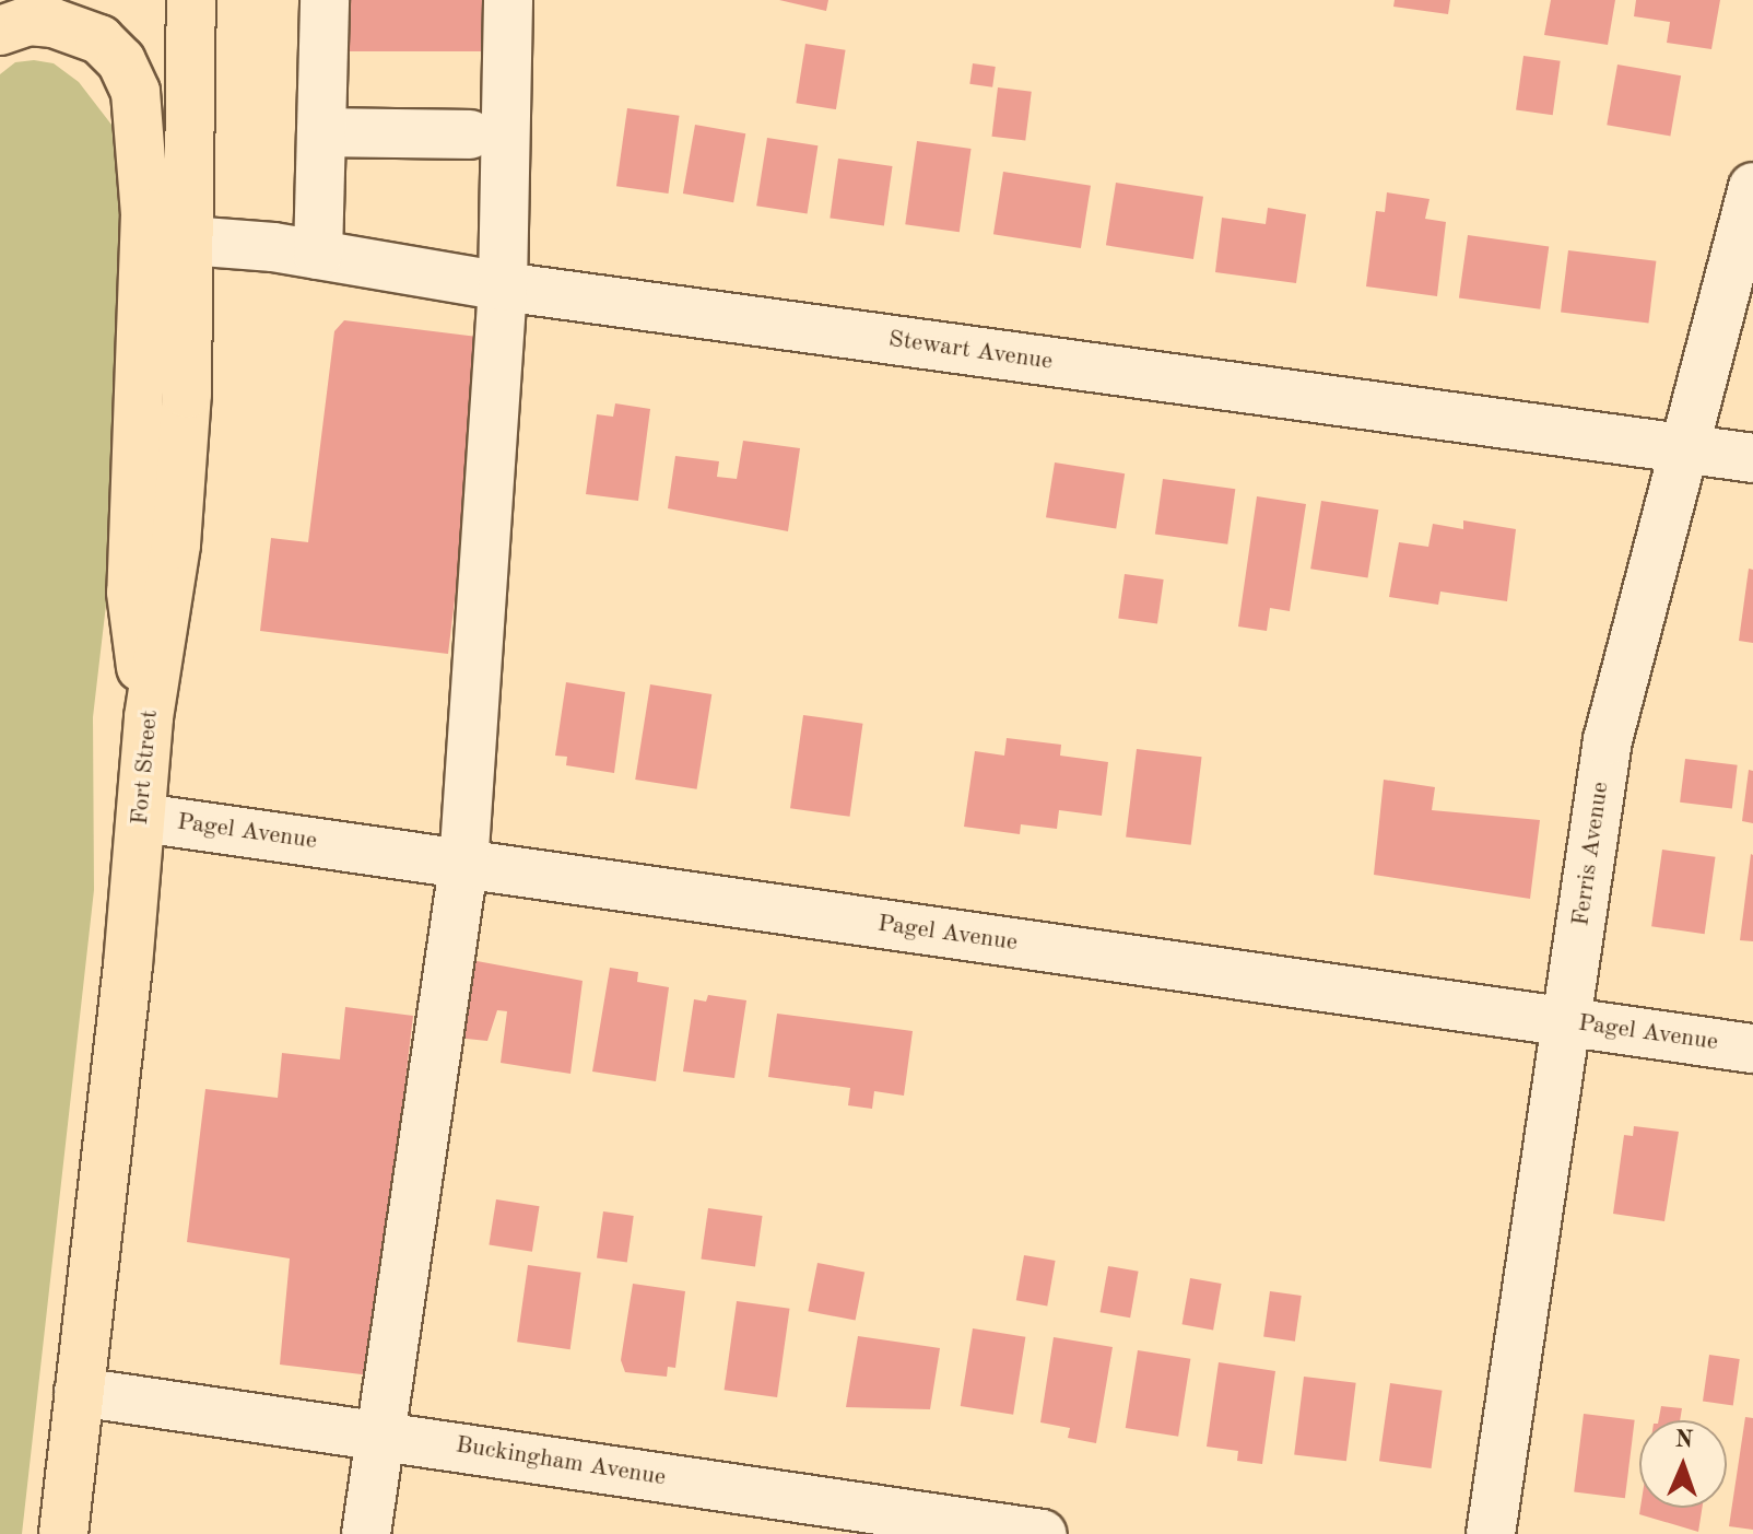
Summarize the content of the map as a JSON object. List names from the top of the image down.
{
  "streets": {
    "main road": ["Fort Street"],
    "street": [
      "Stewart Avenue",
      "Pagel Avenue",
      "Ferris Avenue",
      "Buckingham Avenue"
    ]
  },
  "crossings": [
    ["Stewart Avenue", "Fort Street"],
    ["Stewart Avenue", "Ferris Avenue"],
    ["Fort Street", "Pagel Avenue"],
    ["Fort Street", "Buckingham Avenue"],
    ["Pagel Avenue", "Ferris Avenue"]
  ],
  "north": "top"
}
